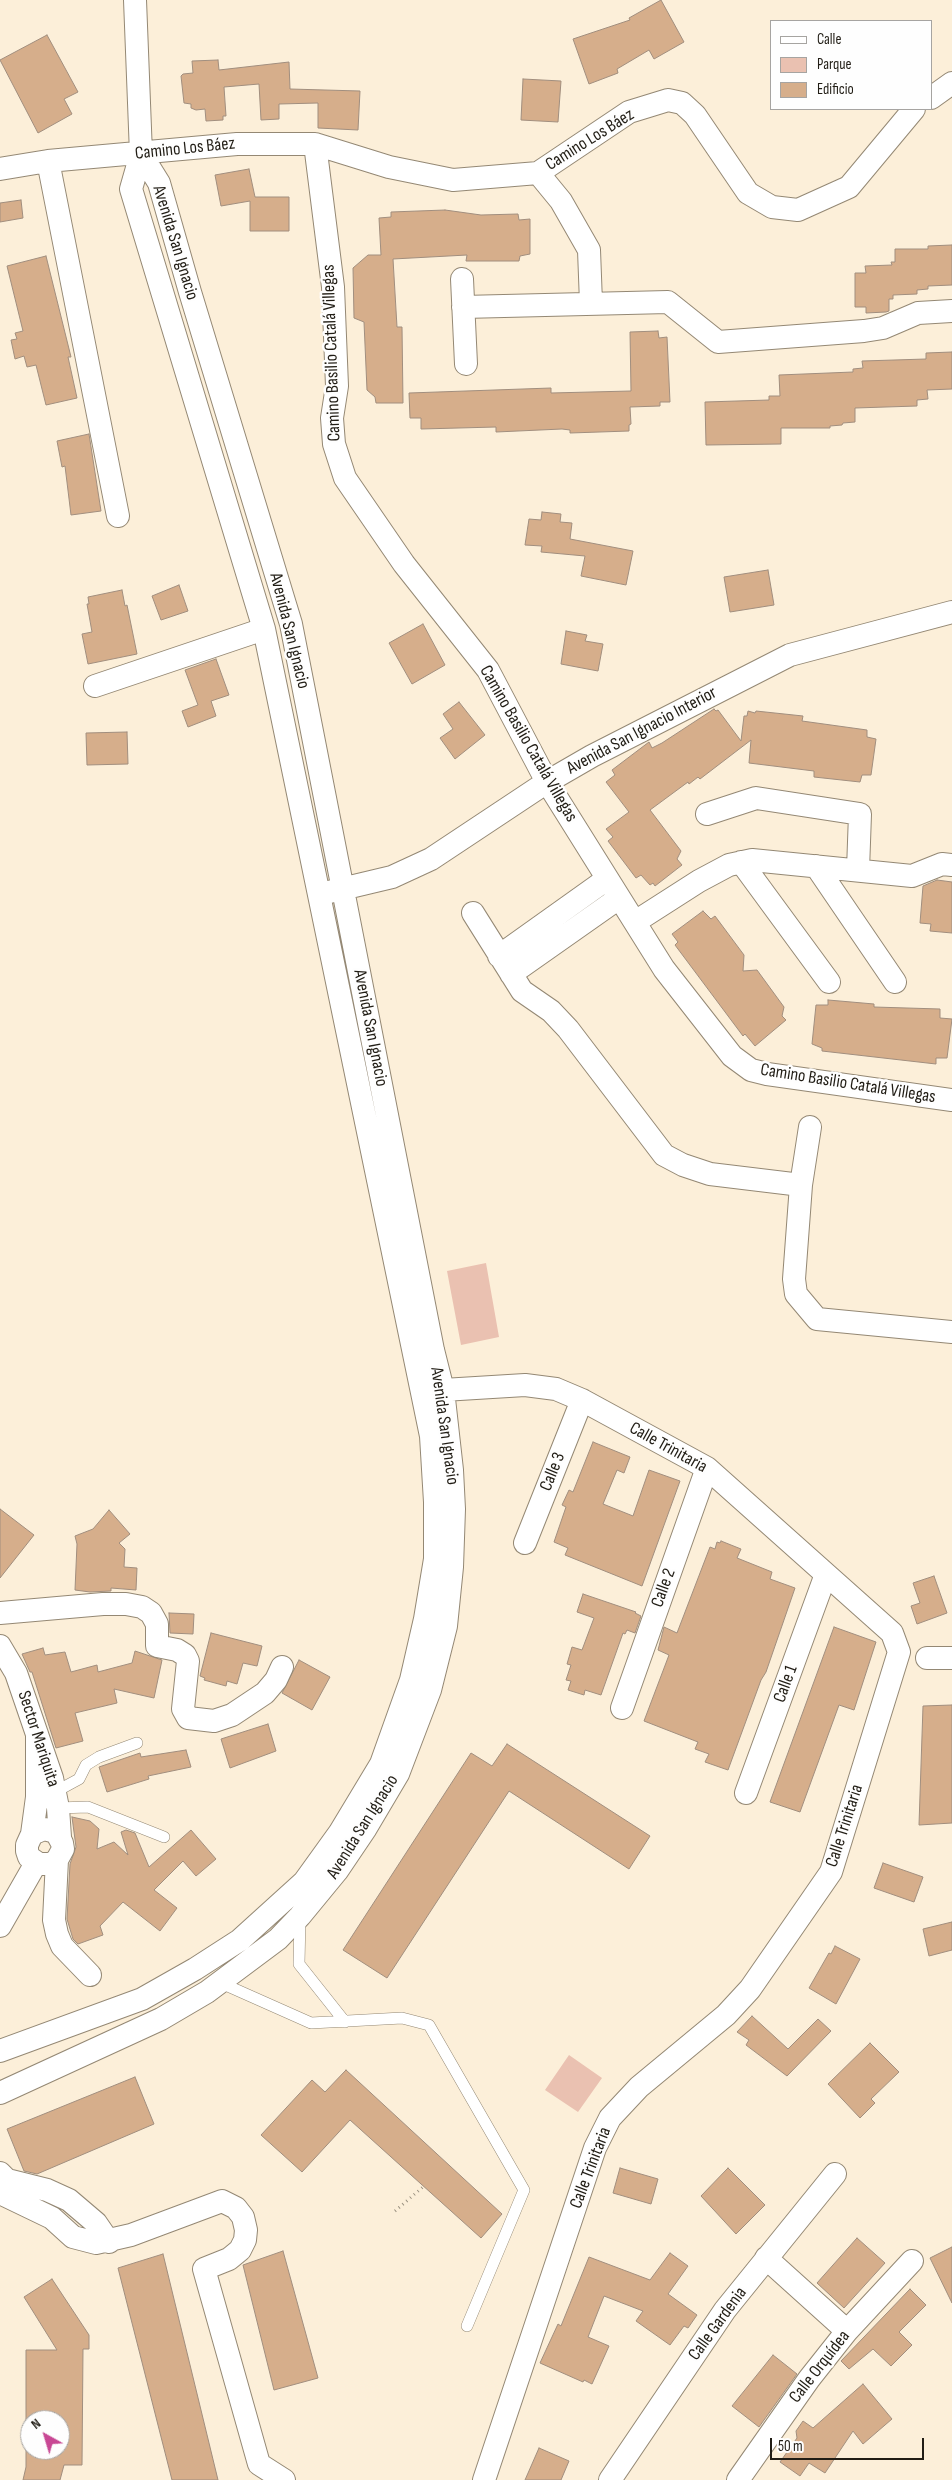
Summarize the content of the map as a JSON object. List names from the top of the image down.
{
  "streets": {
    "street": [
      "Camino Los Báez",
      "Avenida San Ignacio",
      "Camino Basilio Catalá Villegas",
      "Avenida San Ignacio Interior",
      "Calle Trinitaria",
      "Calle 3",
      "Calle 2",
      "Calle 1",
      "Sector Mariquita",
      "Calle Gardenia",
      "Calle Orquídea"
    ]
  },
  "crossings": [
    ["Camino Los Báez", "Avenida San Ignacio"],
    ["Camino Los Báez", "Camino Basilio Catalá Villegas"],
    ["Avenida San Ignacio", "Avenida San Ignacio Interior"],
    ["Avenida San Ignacio", "Calle Trinitaria"],
    ["Camino Basilio Catalá Villegas", "Avenida San Ignacio Interior"],
    ["Calle Trinitaria", "Calle 3"],
    ["Calle Trinitaria", "Calle 2"],
    ["Calle Trinitaria", "Calle 1"]
  ],
  "legend": ["Calle", "Parque", "Edificio"],
  "scale_bar": "50 m",
  "north": "top left"
}
